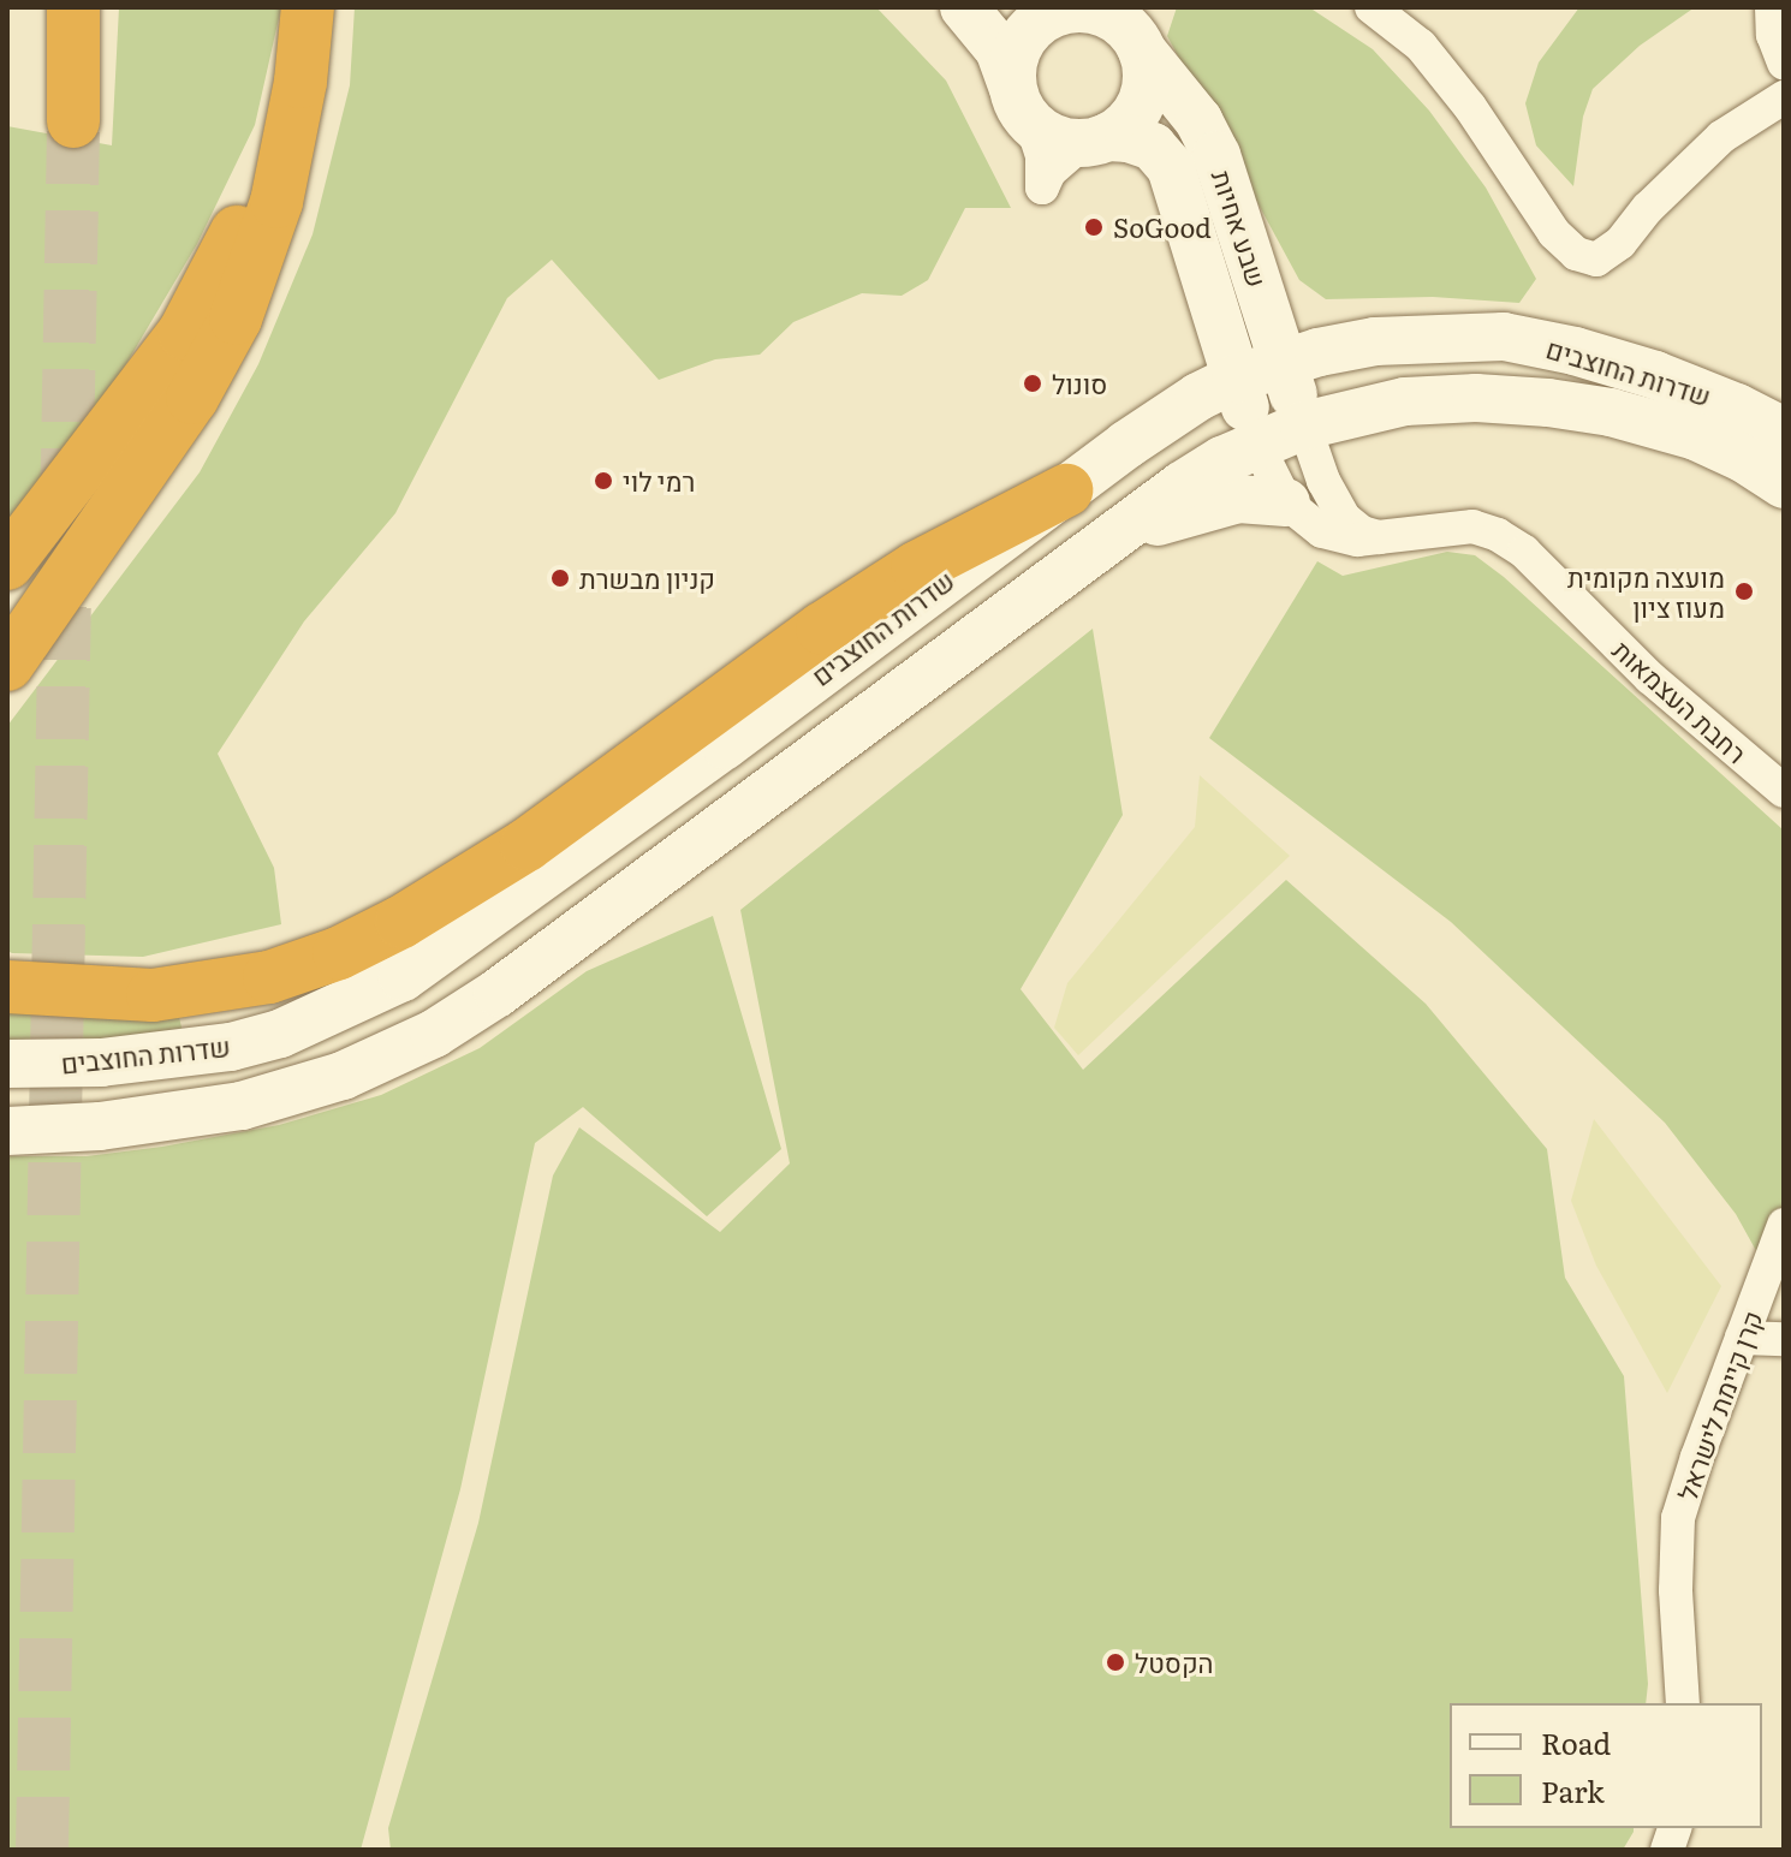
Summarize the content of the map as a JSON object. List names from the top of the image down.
{
  "streets": {
    "main road": ["שבע אחיות", "שדרות החוצבים"],
    "street": ["רחבת העצמאות", "קרן קיימת לישראל"]
  },
  "crossings": [
    ["שבע אחיות", "שדרות החוצבים"],
    ["שבע אחיות", "רחבת העצמאות"],
    ["שדרות החוצבים", "רחבת העצמאות"]
  ],
  "places": [
    "SoGood",
    "סונול",
    "רמי לוי",
    "קניון מבשרת",
    "מועצה מקומית מעוז ציון",
    "הקסטל"
  ],
  "legend": ["Road", "Park"]
}
